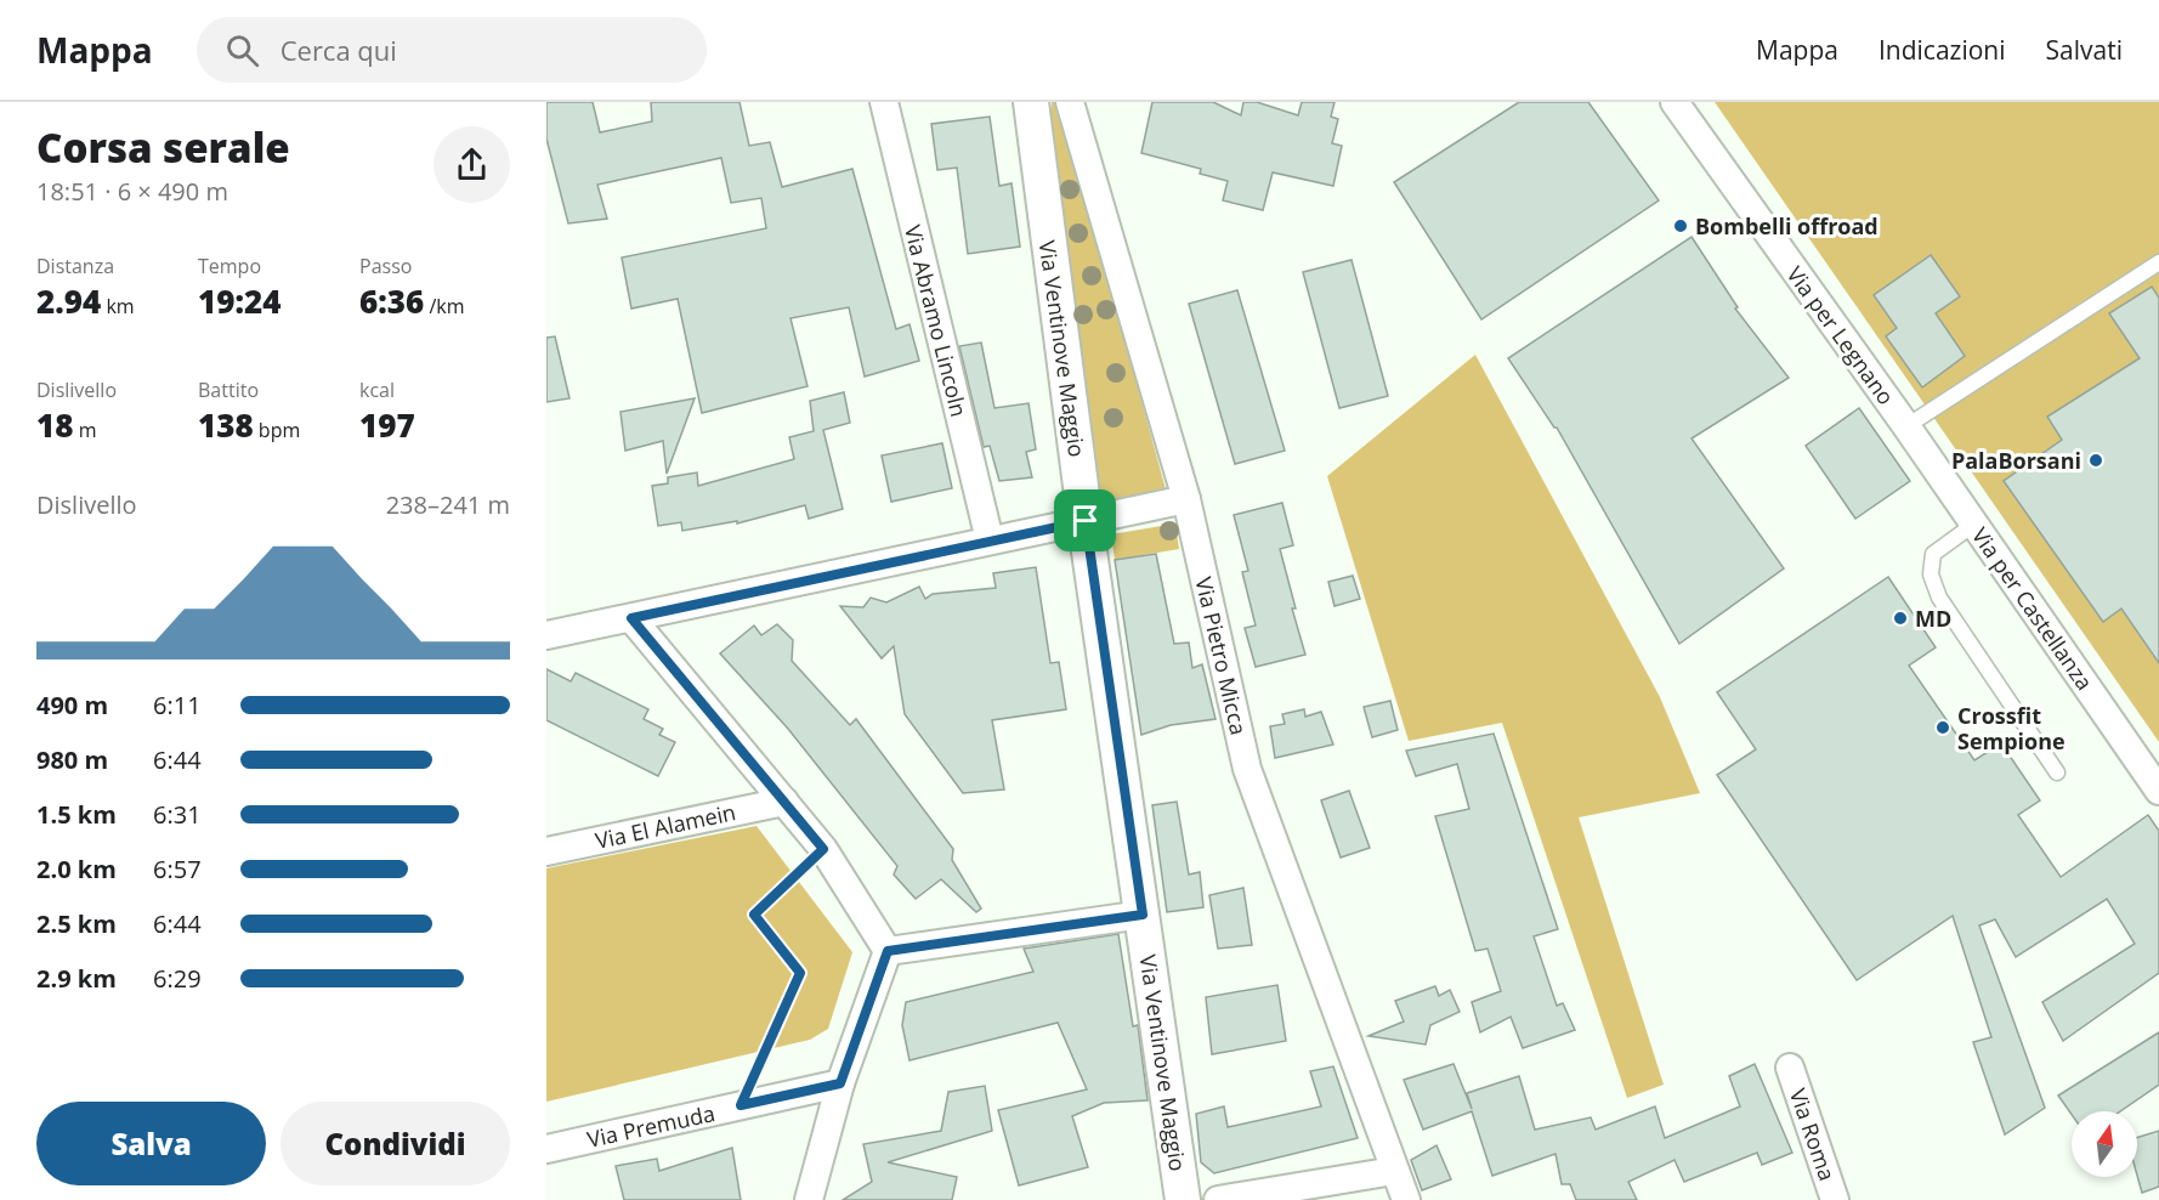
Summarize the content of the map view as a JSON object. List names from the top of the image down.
{
  "streets": {
    "street": [
      "Via Abramo Lincoln",
      "Via per Legnano",
      "Via Ventinove Maggio",
      "Via per Castellanza",
      "Via Pietro Micca",
      "Via El Alamein",
      "Via Premuda",
      "Via Roma"
    ]
  },
  "crossings": [
    ["Via per Legnano", "Via per Castellanza"]
  ],
  "places": [
    "Bombelli offroad",
    "PalaBorsani",
    "MD",
    "Crossfit Sempione"
  ],
  "north": "top",
  "page": {
    "header": "Mappa",
    "search": "Cerca qui",
    "nav": ["Mappa", "Indicazioni", "Salvati"],
    "heading": ["Corsa serale", "18:51 · 6 × 490 m"],
    "stats": [
      ["Distanza", "2.94 km"],
      ["Tempo", "19:24"],
      ["Passo", "6:36 /km"],
      ["Dislivello", "18 m"],
      ["Battito", "138 bpm"],
      ["kcal", "197"]
    ],
    "chart": ["Dislivello", "238–241 m"],
    "list": [
      {
        "name": "490 m",
        "note": "6:11"
      },
      {
        "name": "980 m",
        "note": "6:44"
      },
      {
        "name": "1.5 km",
        "note": "6:31"
      },
      {
        "name": "2.0 km",
        "note": "6:57"
      },
      {
        "name": "2.5 km",
        "note": "6:44"
      },
      {
        "name": "2.9 km",
        "note": "6:29"
      }
    ],
    "buttons": ["Salva", "Condividi"]
  }
}
